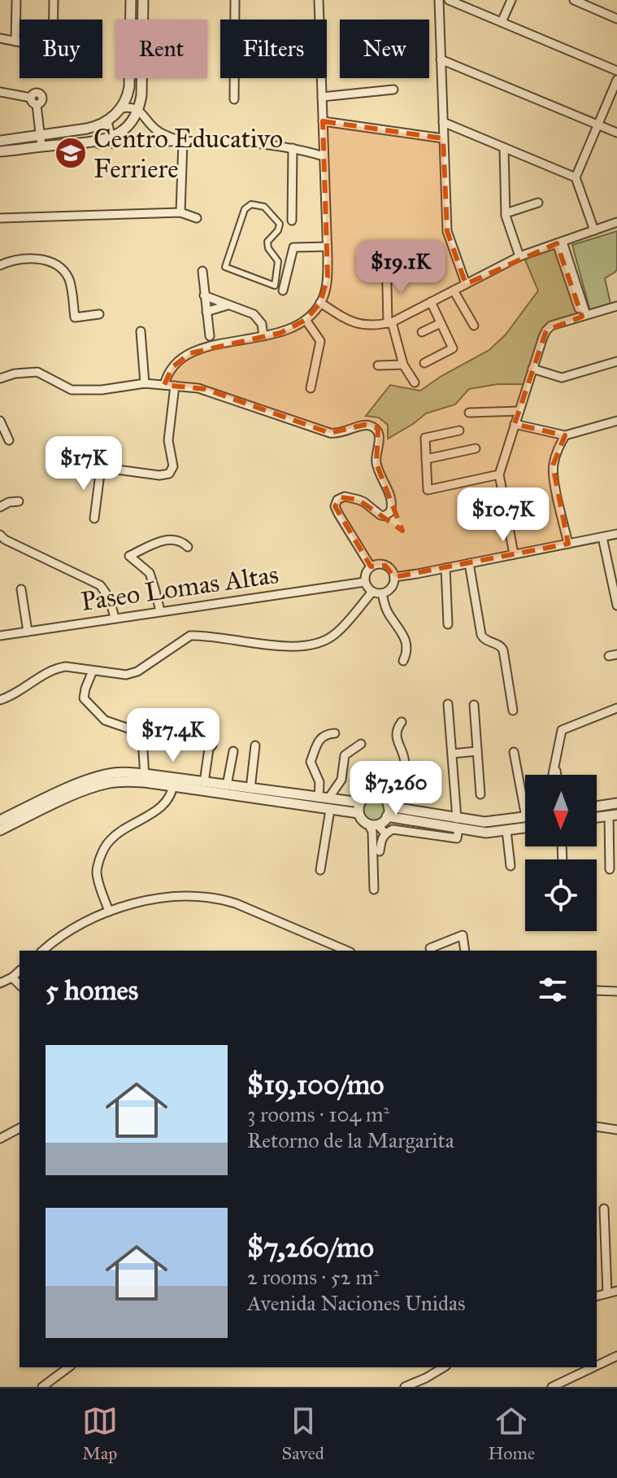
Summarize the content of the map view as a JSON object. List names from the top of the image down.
{
  "streets": {
    "street": ["Paseo Lomas Altas"]
  },
  "places": {
    "school or university": ["Centro Educativo Ferriere"]
  },
  "north": "bottom",
  "page": {
    "chip": [
      "Buy",
      "Rent",
      "Filters",
      "New"
    ],
    "price": [
      "$19.1K",
      "$17K",
      "$10.7K",
      "$17.4K",
      "$7,260"
    ],
    "heading": "5 homes",
    "list": [
      {
        "name": "$19,100/mo",
        "note": "3 rooms · 104 m² · Retorno de la Margarita"
      },
      {
        "name": "$7,260/mo",
        "note": "2 rooms · 52 m² · Avenida Naciones Unidas"
      }
    ],
    "tabs": ["Map", "Saved", "Home"]
  }
}
